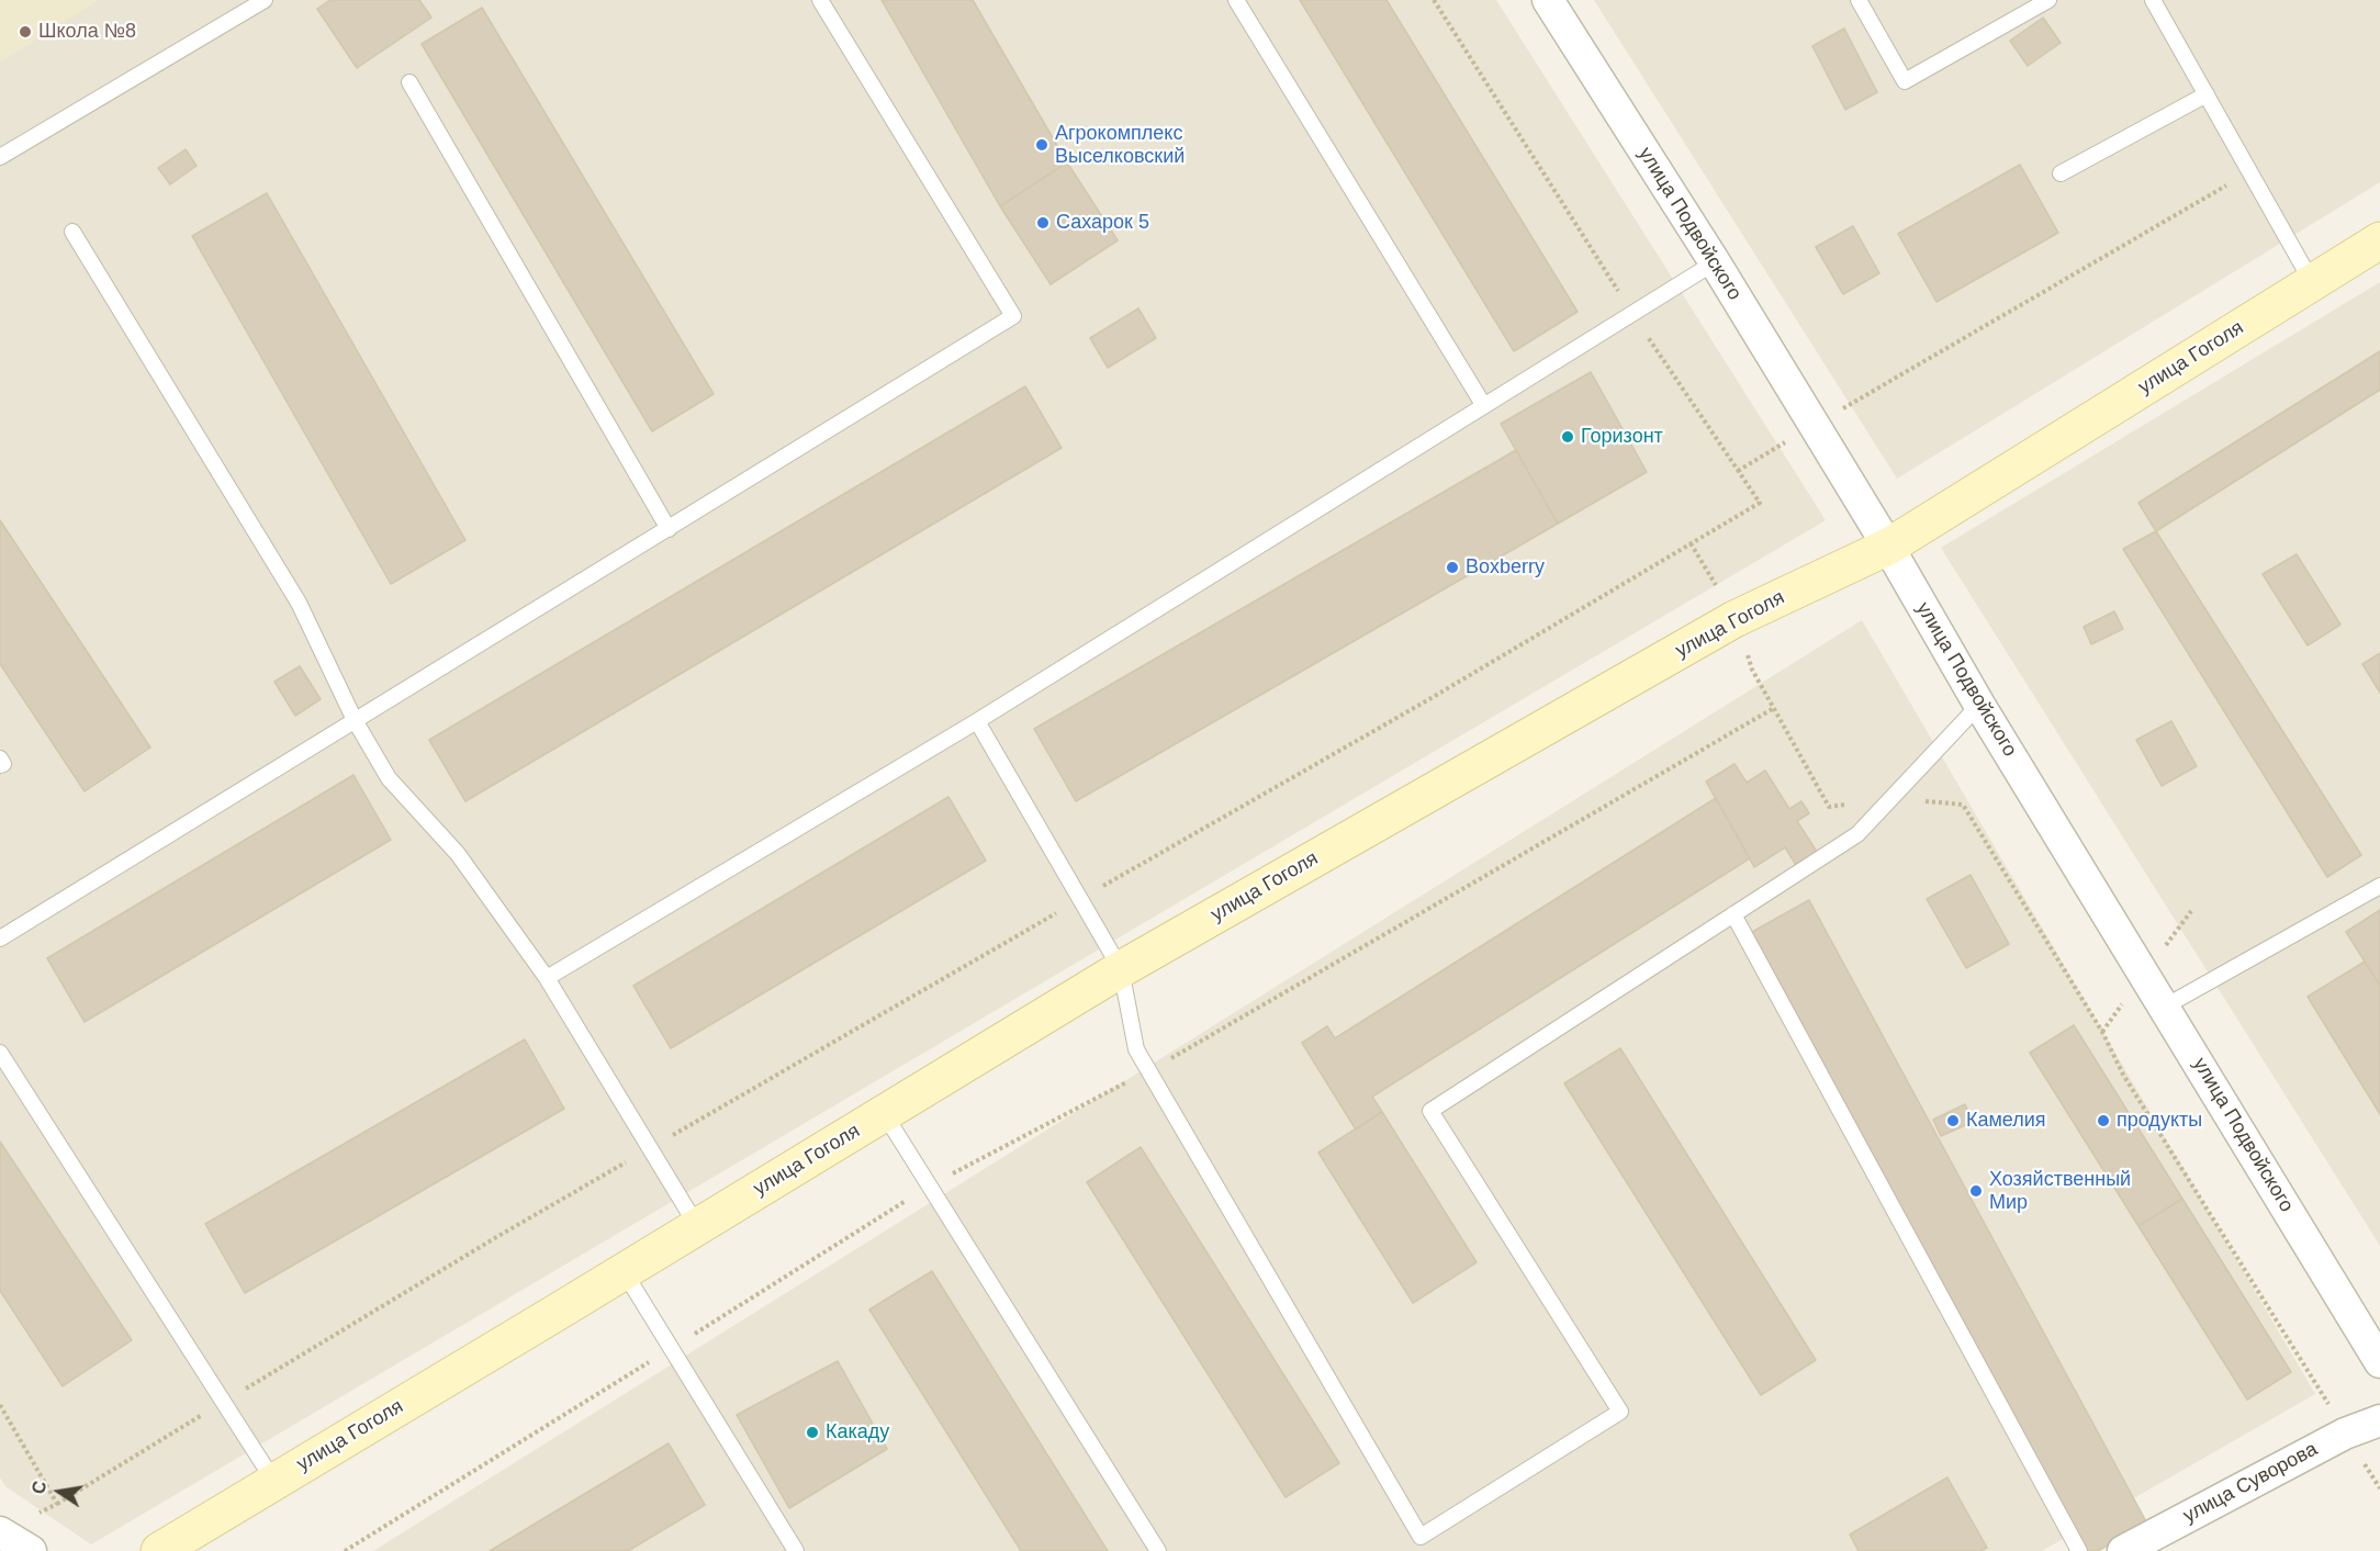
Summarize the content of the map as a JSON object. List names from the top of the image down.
{
  "streets": {
    "main road": ["улица Гоголя"],
    "street": ["улица Подвойского", "улица Суворова"]
  },
  "crossings": [
    ["улица Подвойского", "улица Гоголя"]
  ],
  "places": [
    "Школа №8",
    "Агрокомплекс Выселковский",
    "Сахарок 5",
    "Горизонт",
    "Boxberry",
    "Камелия",
    "продукты",
    "Хозяйственный Мир",
    "Какаду"
  ],
  "north": "left"
}
